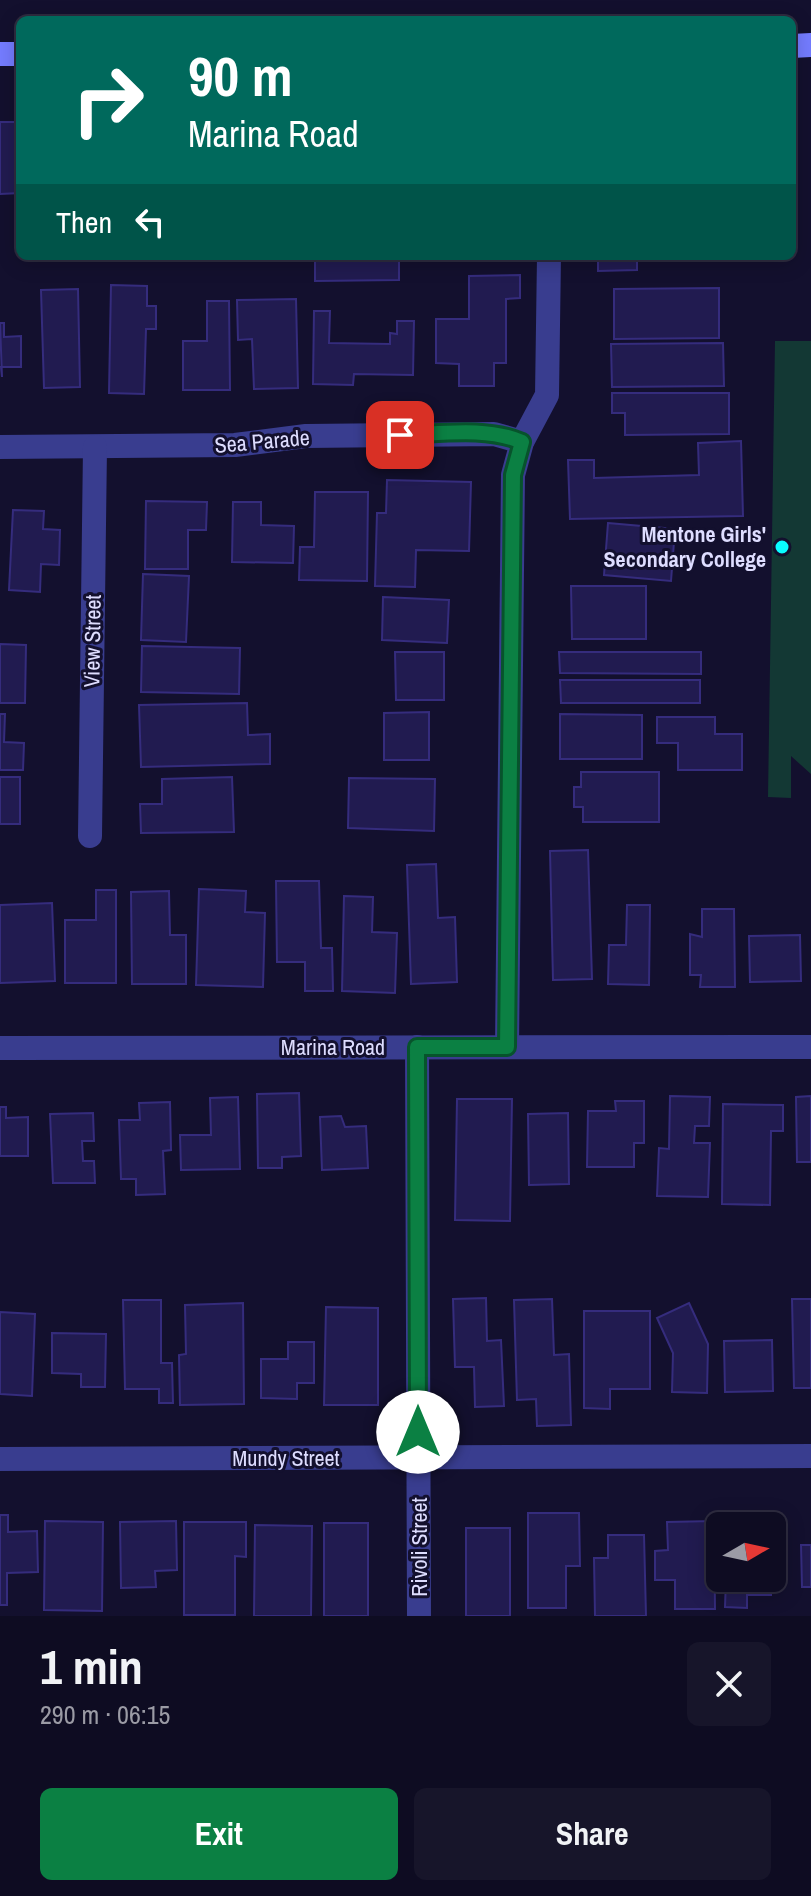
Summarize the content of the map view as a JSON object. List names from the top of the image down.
{
  "streets": {
    "street": [
      "Sea Parade",
      "View Street",
      "Marina Road",
      "Mundy Street",
      "Rivoli Street"
    ]
  },
  "crossings": [
    ["Sea Parade", "View Street"],
    ["Marina Road", "Rivoli Street"],
    ["Mundy Street", "Rivoli Street"]
  ],
  "places": ["Mentone Girls' Secondary College"],
  "north": "right",
  "page": {
    "turn": ["90 m", "Marina Road"],
    "then": "Then",
    "heading": ["1 min", "290 m · 06:15"],
    "buttons": ["Exit", "Share"]
  }
}
